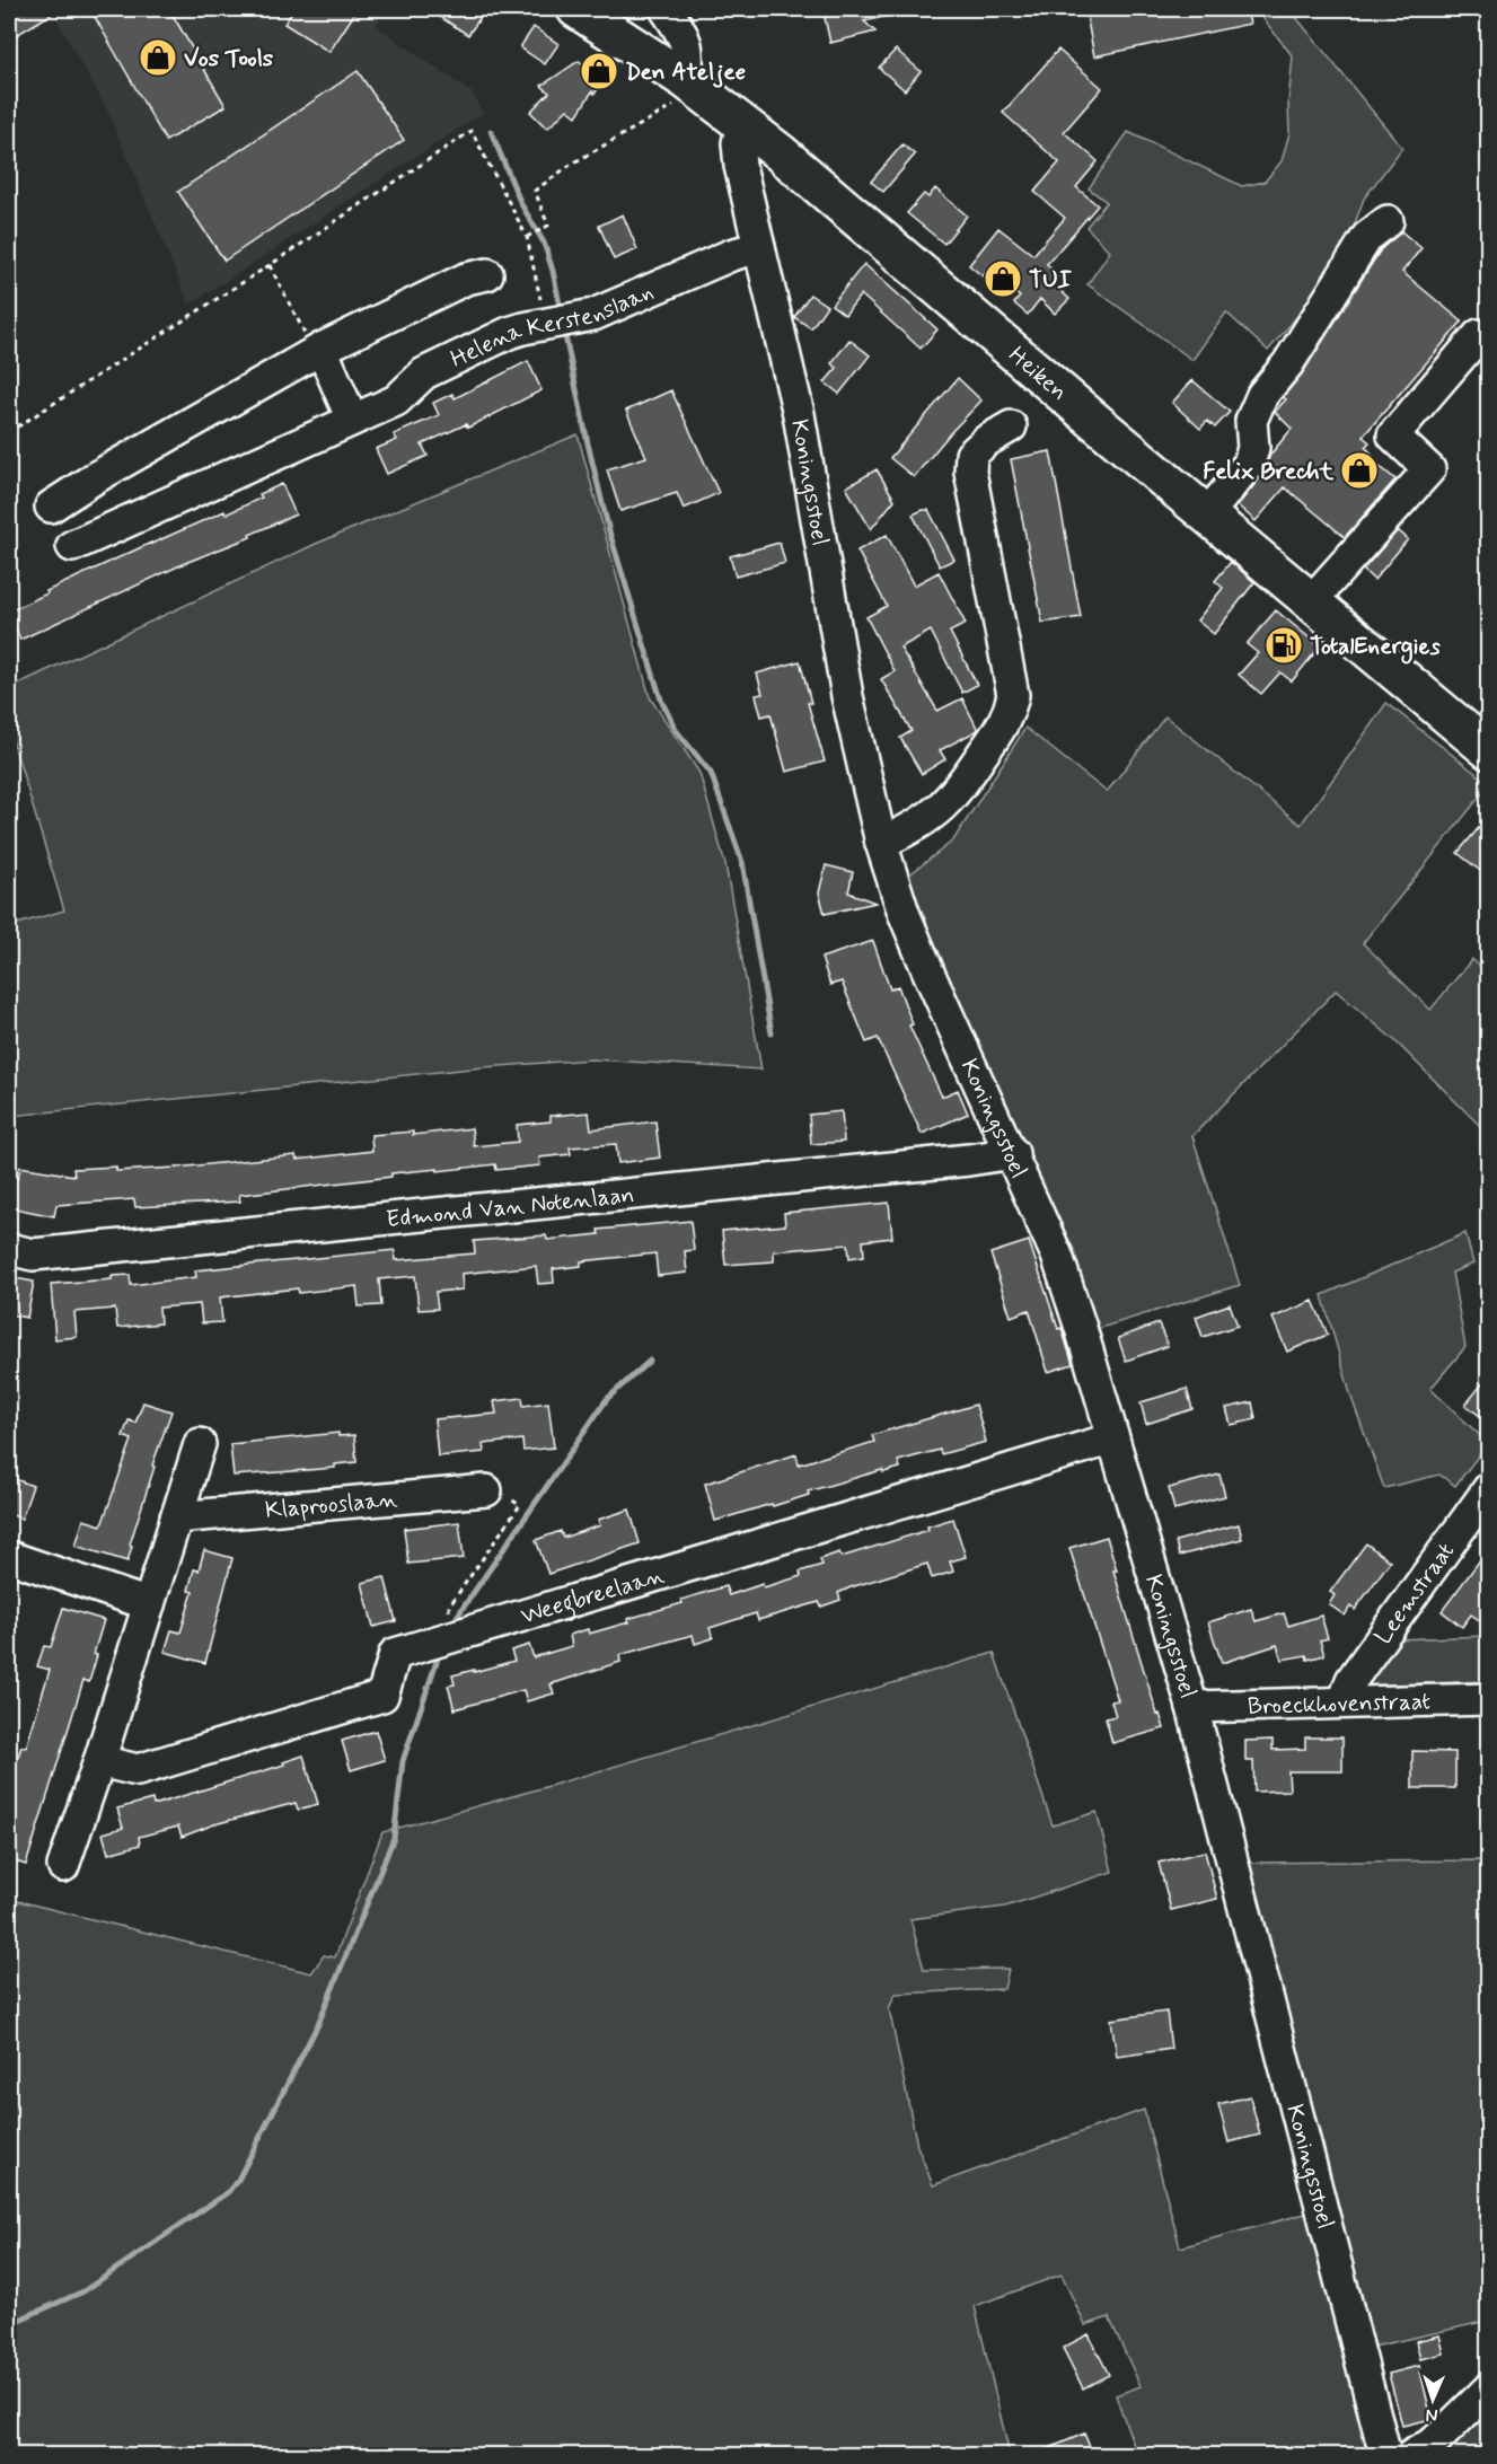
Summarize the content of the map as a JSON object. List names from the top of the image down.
{
  "streets": {
    "main road": ["Heiken"],
    "street": [
      "Helena Kerstenslaan",
      "Koningsstoel",
      "Edmond Van Notenlaan",
      "Klaprooslaan",
      "Leemstraat",
      "Weegbreelaan",
      "Broeckhovenstraat"
    ]
  },
  "crossings": [
    ["Helena Kerstenslaan", "Koningsstoel"],
    ["Heiken", "Koningsstoel"],
    ["Koningsstoel", "Edmond Van Notenlaan"],
    ["Koningsstoel", "Weegbreelaan"],
    ["Koningsstoel", "Broeckhovenstraat"],
    ["Leemstraat", "Broeckhovenstraat"]
  ],
  "places": {
    "shop": [
      "Vos Tools",
      "Den Ateljee",
      "TUI",
      "Felix Brecht"
    ],
    "fuel station": ["TotalEnergies"]
  },
  "north": "bottom"
}
